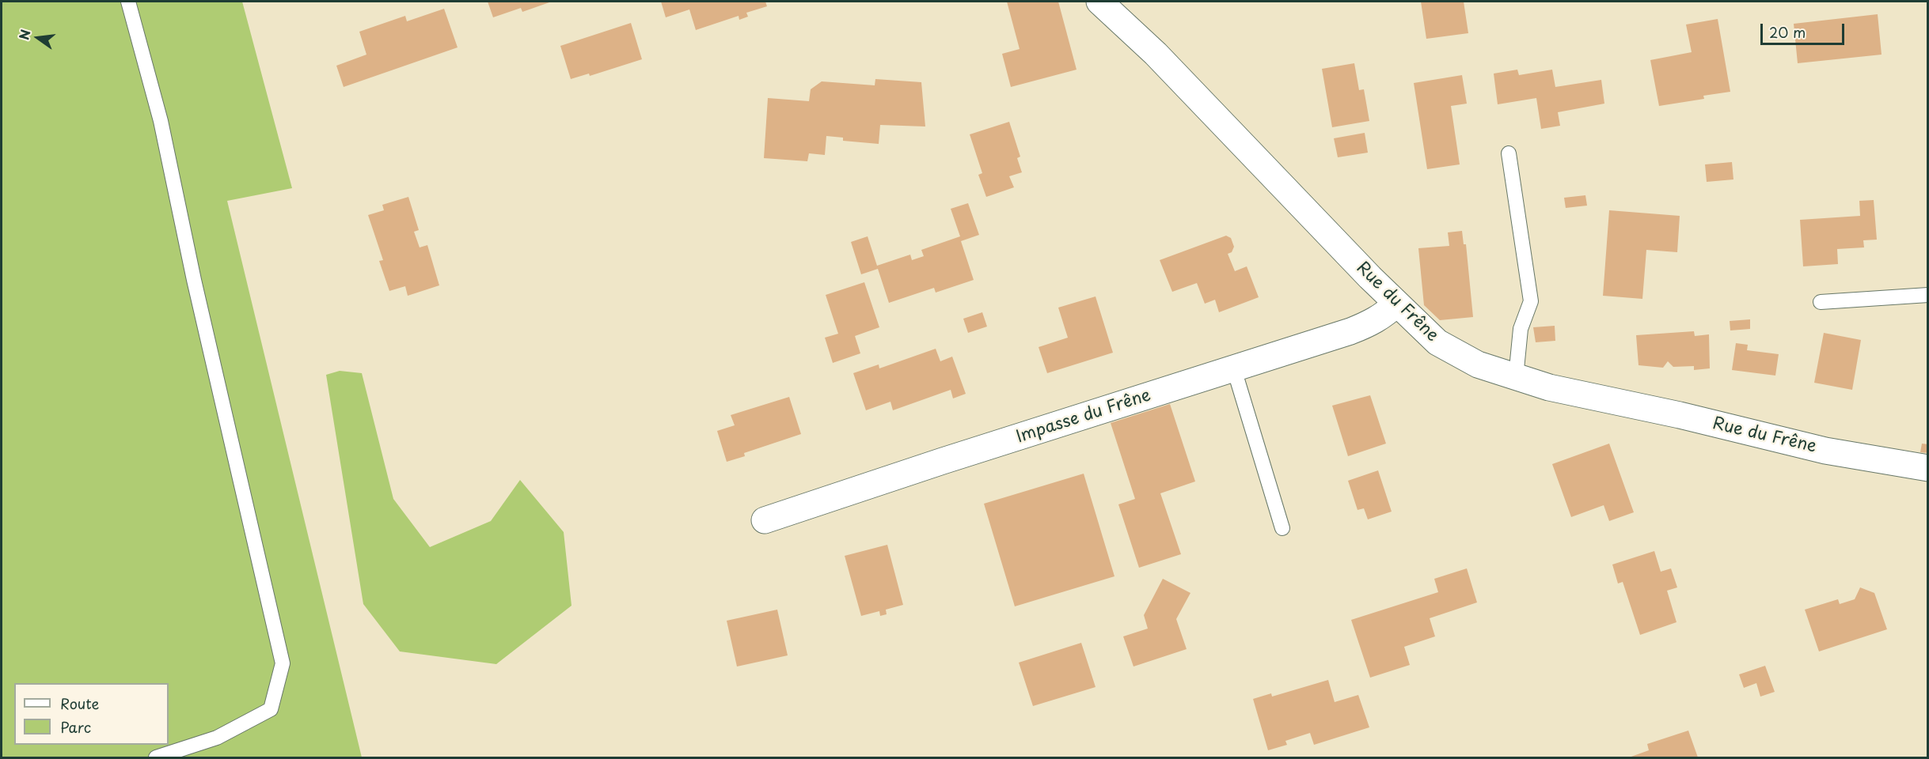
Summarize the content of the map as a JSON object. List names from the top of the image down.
{
  "streets": {
    "street": ["Rue du Frêne", "Impasse du Frêne"]
  },
  "crossings": [
    ["Rue du Frêne", "Impasse du Frêne"]
  ],
  "legend": ["Route", "Parc"],
  "scale_bar": "20 m",
  "north": "left"
}
